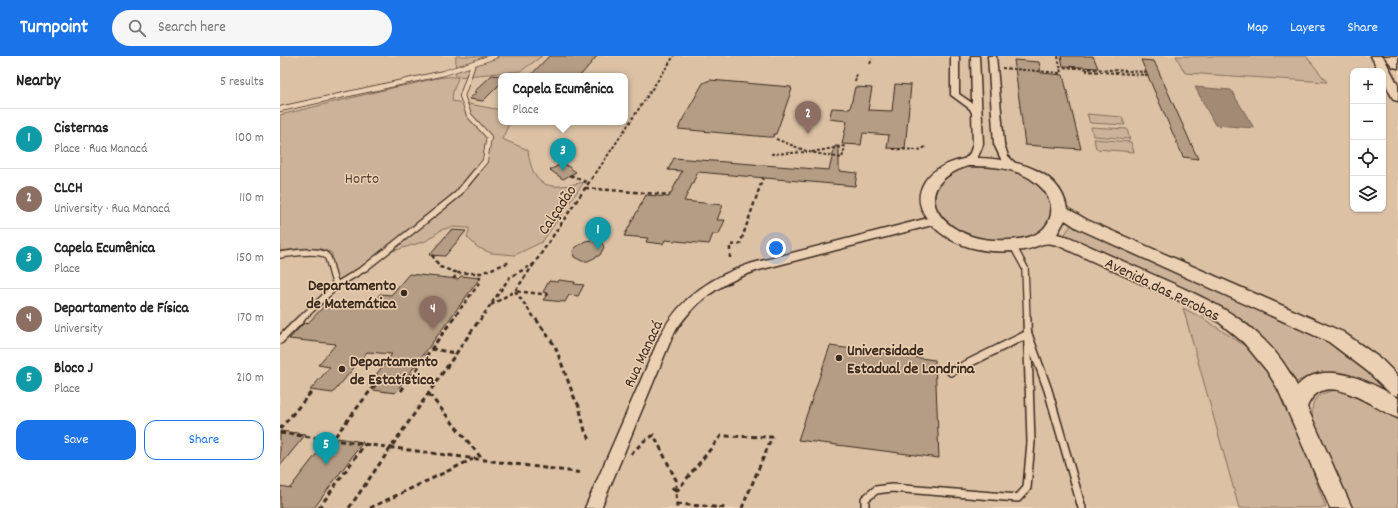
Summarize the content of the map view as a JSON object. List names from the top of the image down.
{
  "streets": {
    "street": ["Avenida das Perobas", "Rua Manacá"],
    "path": ["Calçadão"]
  },
  "crossings": [
    ["Avenida das Perobas", "Rua Manacá"]
  ],
  "parks": ["Horto"],
  "places": ["Departamento de Matemática", "Universidade Estadual de Londrina", "Departamento de Estatística"],
  "page": {
    "header": "Turnpoint",
    "search": "Search here",
    "nav": ["Map", "Layers", "Share"],
    "heading": ["Nearby", "5 results"],
    "map_buttons": ["+", "−"],
    "popup": ["Capela Ecumênica", "Place"],
    "pins": [
      "2",
      "3",
      "1",
      "4",
      "5"
    ],
    "list": [
      {
        "mark": "1",
        "name": "Cisternas",
        "note": "Place · Rua Manacá",
        "value": "100 m"
      },
      {
        "mark": "2",
        "name": "CLCH",
        "note": "University · Rua Manacá",
        "value": "110 m"
      },
      {
        "mark": "3",
        "name": "Capela Ecumênica",
        "note": "Place",
        "value": "150 m"
      },
      {
        "mark": "4",
        "name": "Departamento de Física",
        "note": "University",
        "value": "170 m"
      },
      {
        "mark": "5",
        "name": "Bloco J",
        "note": "Place",
        "value": "210 m"
      }
    ],
    "buttons": ["Save", "Share"]
  }
}
